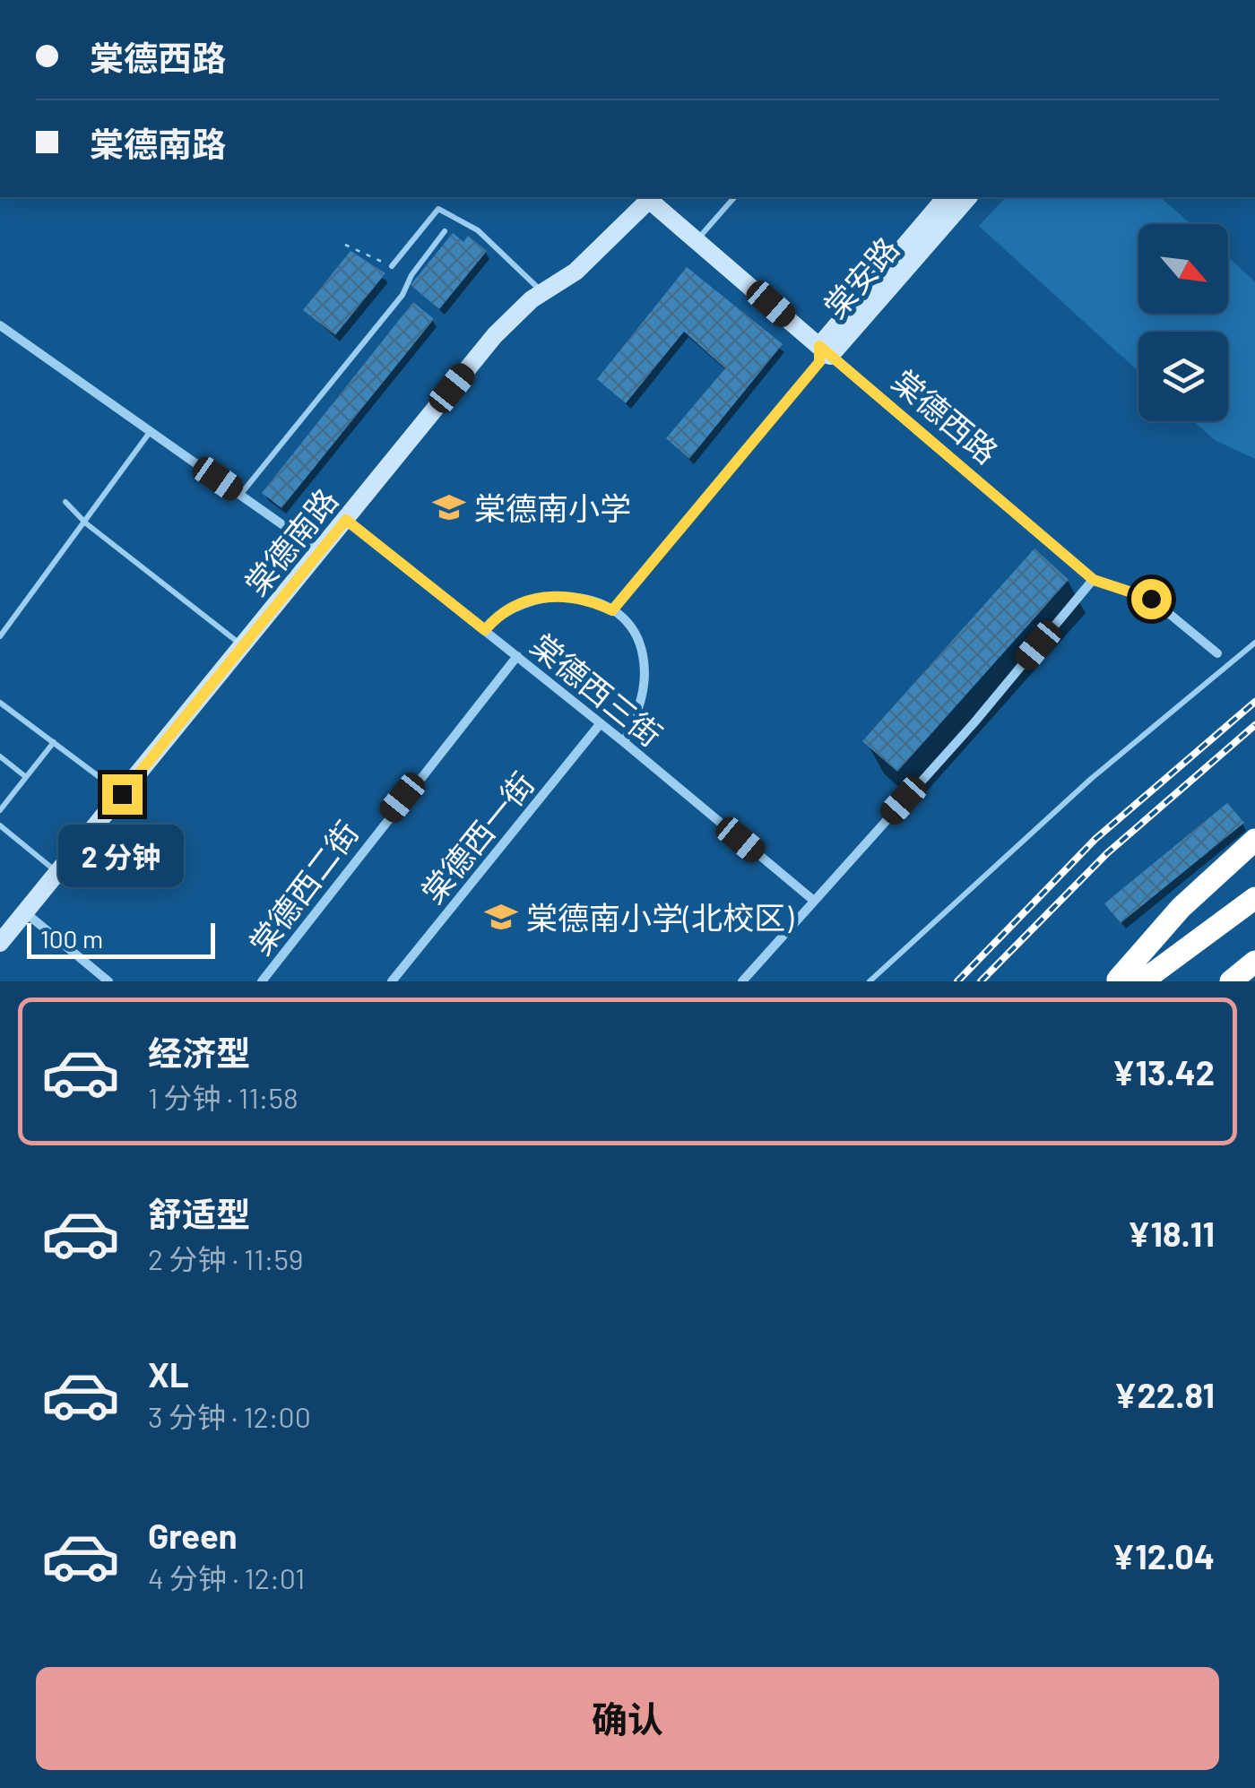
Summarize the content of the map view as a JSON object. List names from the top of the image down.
{
  "streets": {
    "street": [
      "棠安路",
      "棠德西路",
      "棠德南路",
      "棠德西三街",
      "棠德西一街",
      "棠德西二街"
    ]
  },
  "crossings": [
    ["棠安路", "棠德西路"],
    ["棠德西路", "棠德南路"],
    ["棠德南路", "棠德西三街"],
    ["棠德西三街", "棠德西一街"],
    ["棠德西三街", "棠德西二街"]
  ],
  "places": {
    "school or university": ["棠德南小学", "棠德南小学(北校区)"]
  },
  "scale_bar": "100 m",
  "north": "bottom right",
  "page": {
    "banner": ["棠德西路", "棠德南路"],
    "bubble": "2 分钟",
    "scale": "100 m",
    "list": [
      {
        "name": "经济型",
        "note": "1 分钟 · 11:58",
        "value": "¥13.42"
      },
      {
        "name": "舒适型",
        "note": "2 分钟 · 11:59",
        "value": "¥18.11"
      },
      {
        "name": "XL",
        "note": "3 分钟 · 12:00",
        "value": "¥22.81"
      },
      {
        "name": "Green",
        "note": "4 分钟 · 12:01",
        "value": "¥12.04"
      }
    ],
    "buttons": "确认"
  }
}
